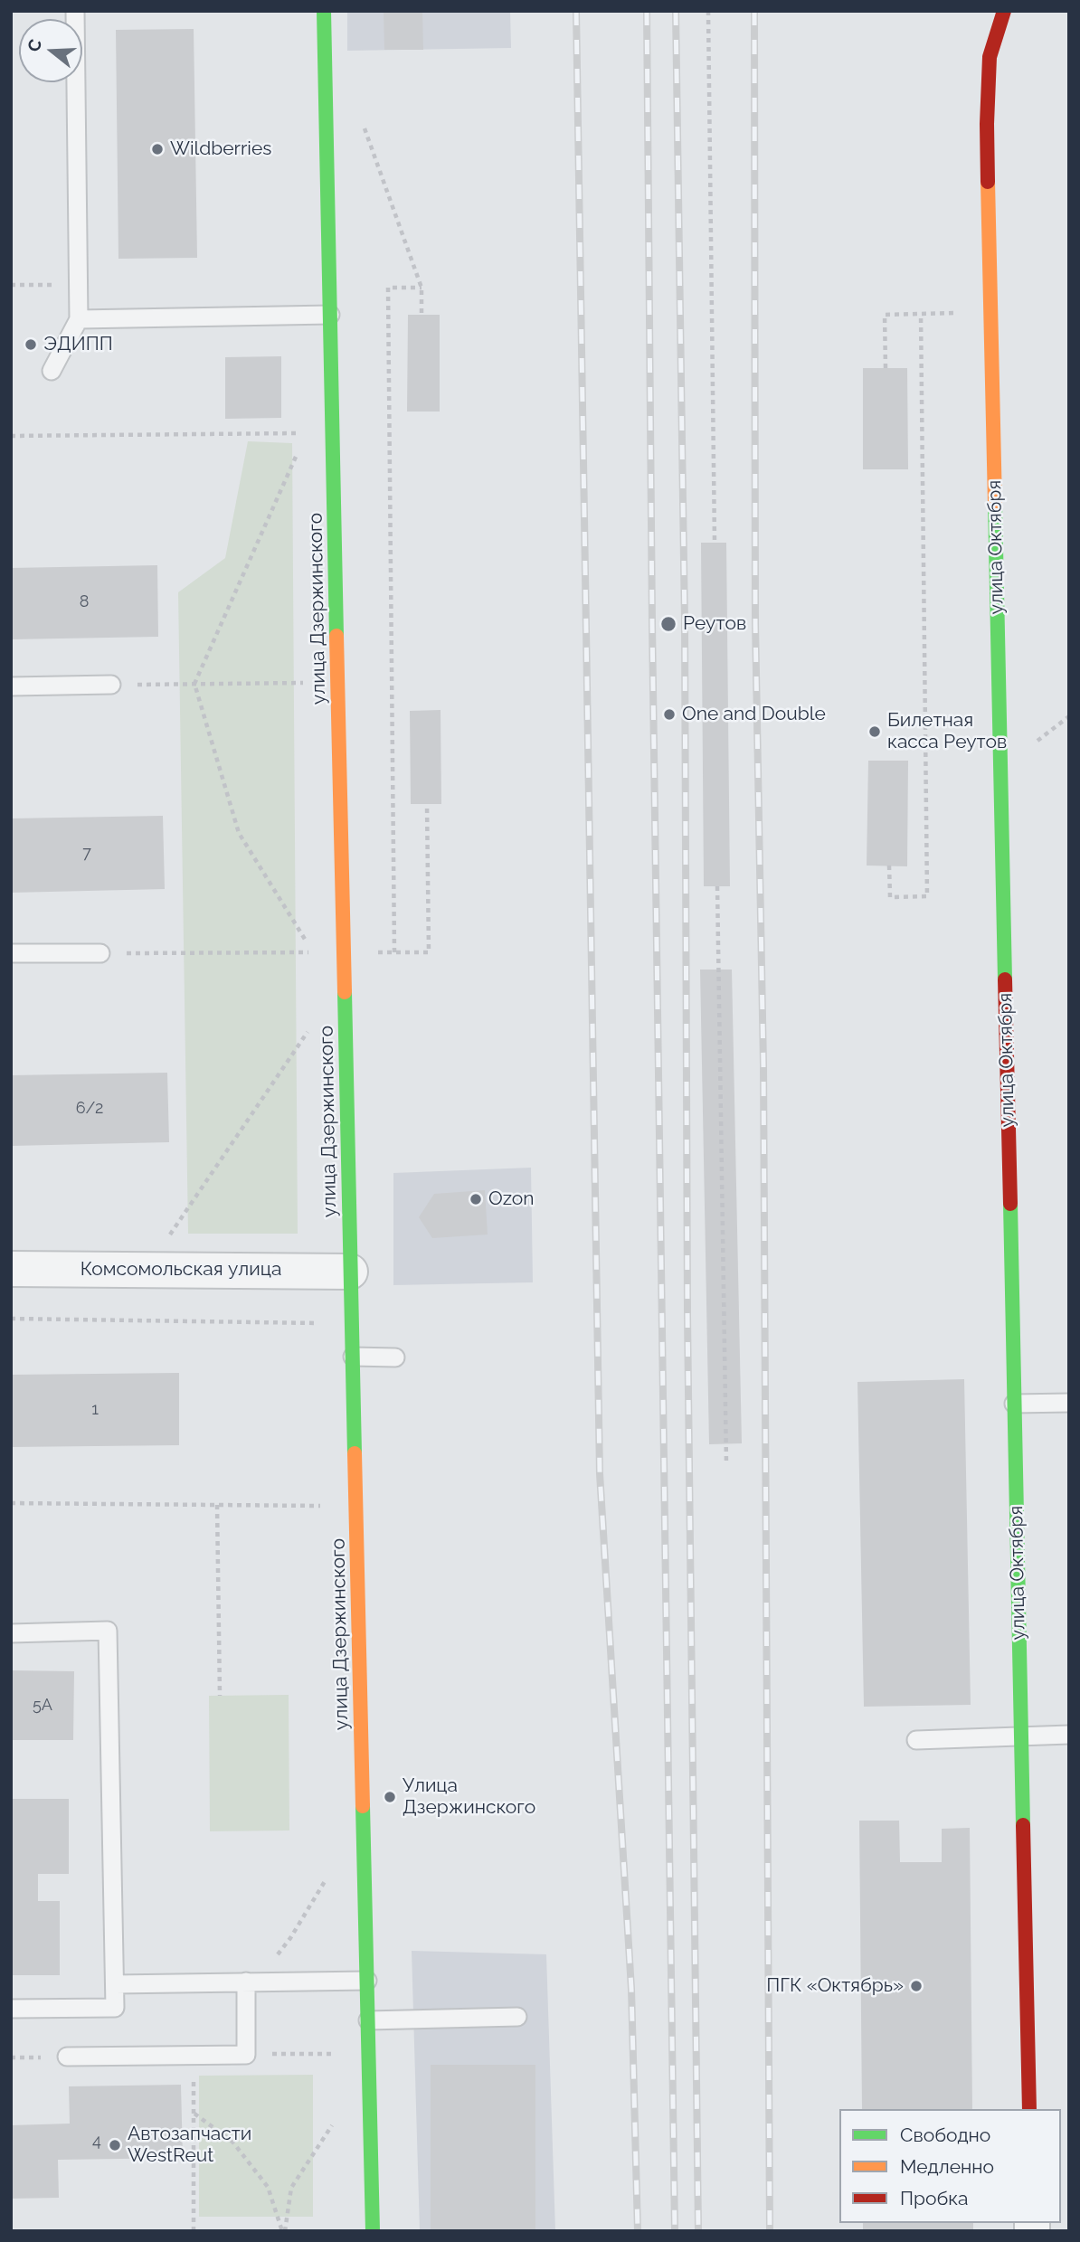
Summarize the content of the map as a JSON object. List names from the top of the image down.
{
  "streets": {
    "street": ["улица Октября", "улица Дзержинского", "Комсомольская улица"]
  },
  "crossings": [
    ["улица Дзержинского", "Комсомольская улица"]
  ],
  "places": [
    "Wildberries",
    "ЭДИПП",
    "Реутов",
    "One and Double",
    "Билетная касса Реутов",
    "Ozon",
    "Улица Дзержинского",
    "ПГК «Октябрь»",
    "Автозапчасти WestReut"
  ],
  "house_numbers": [
    "8",
    "7",
    "6/2",
    "1",
    "5А",
    "4"
  ],
  "legend": ["Свободно", "Медленно", "Пробка"],
  "north": "left"
}
